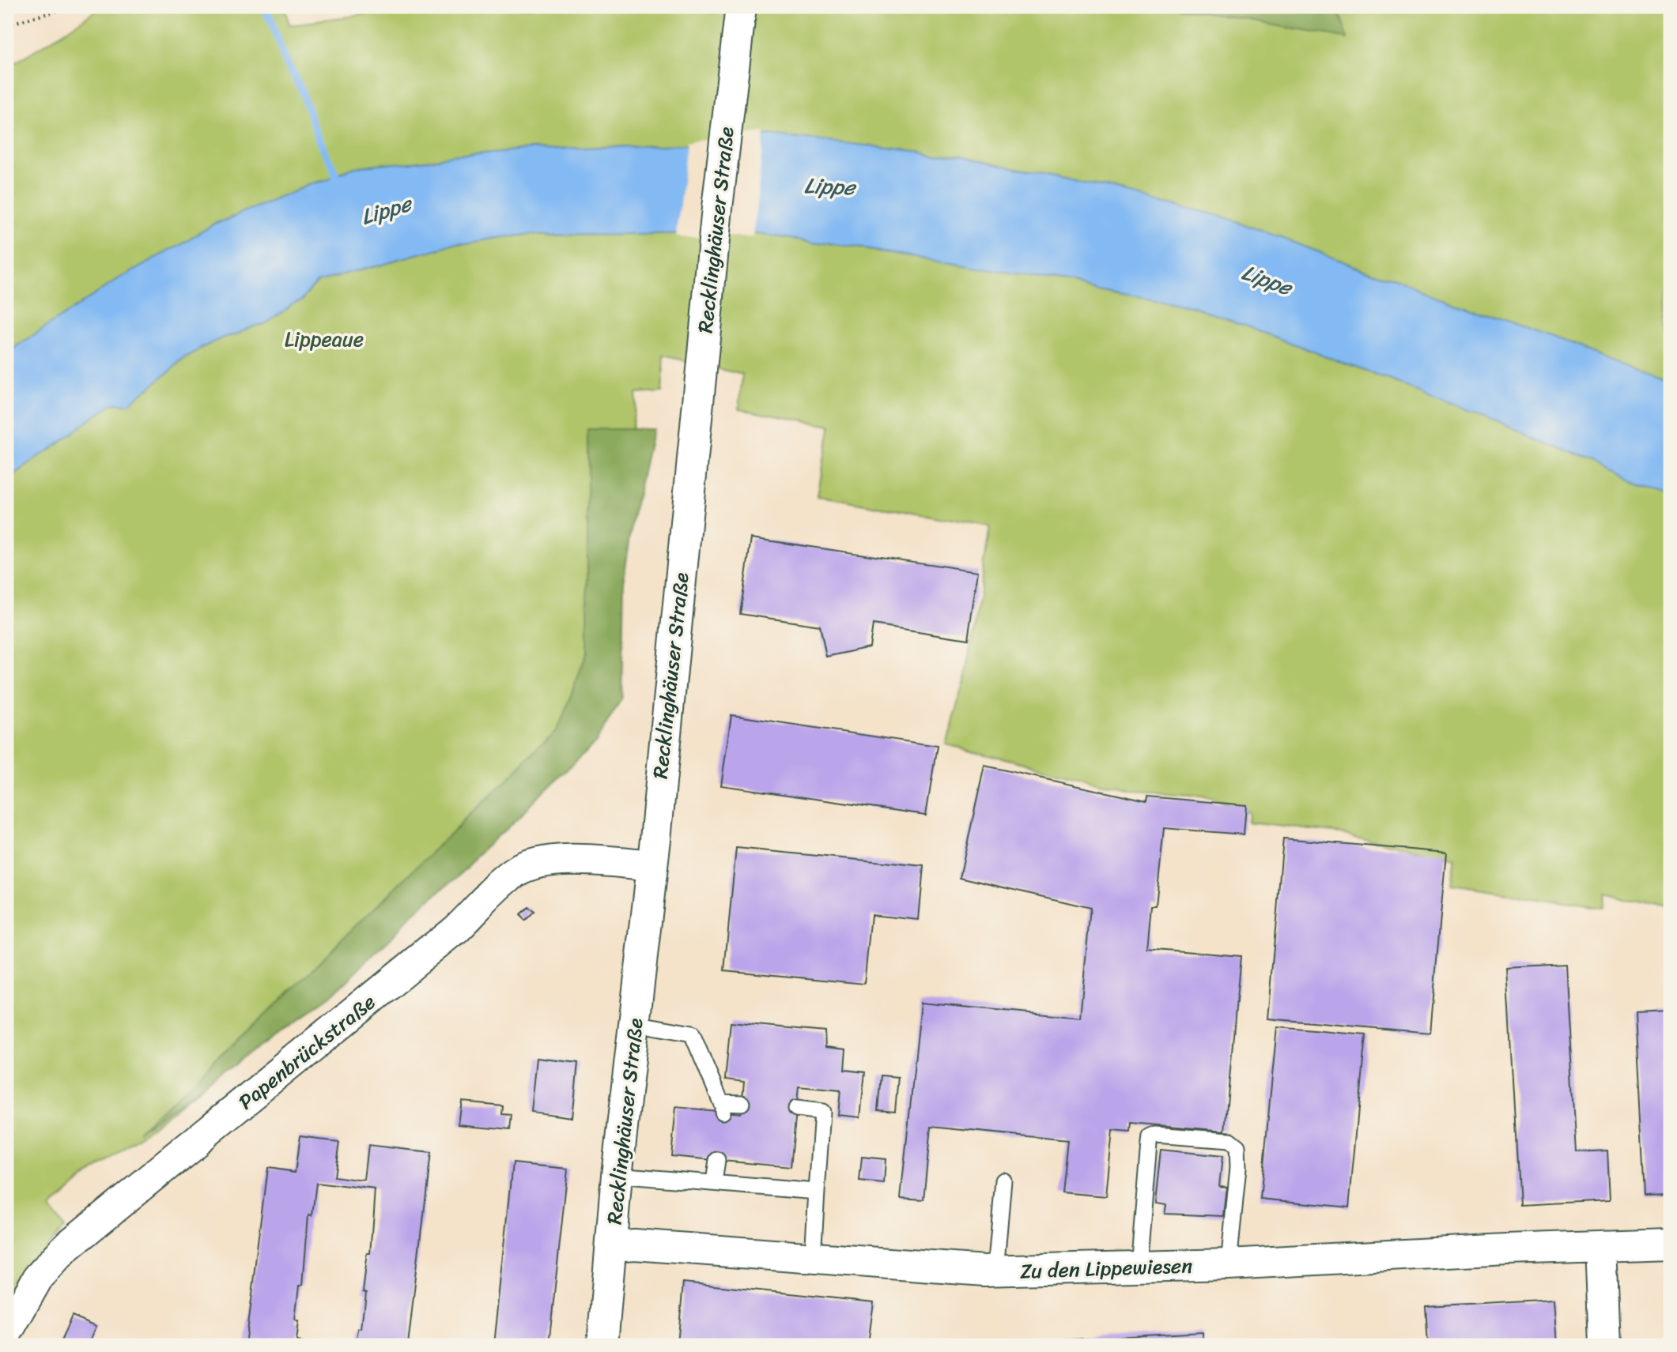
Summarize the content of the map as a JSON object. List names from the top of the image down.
{
  "streets": {
    "street": ["Recklinghäuser Straße", "Papenbrückstraße", "Zu den Lippewiesen"]
  },
  "crossings": [
    ["Recklinghäuser Straße", "Papenbrückstraße"],
    ["Recklinghäuser Straße", "Zu den Lippewiesen"]
  ],
  "water": ["Lippe"],
  "parks": ["Lippeaue"]
}
